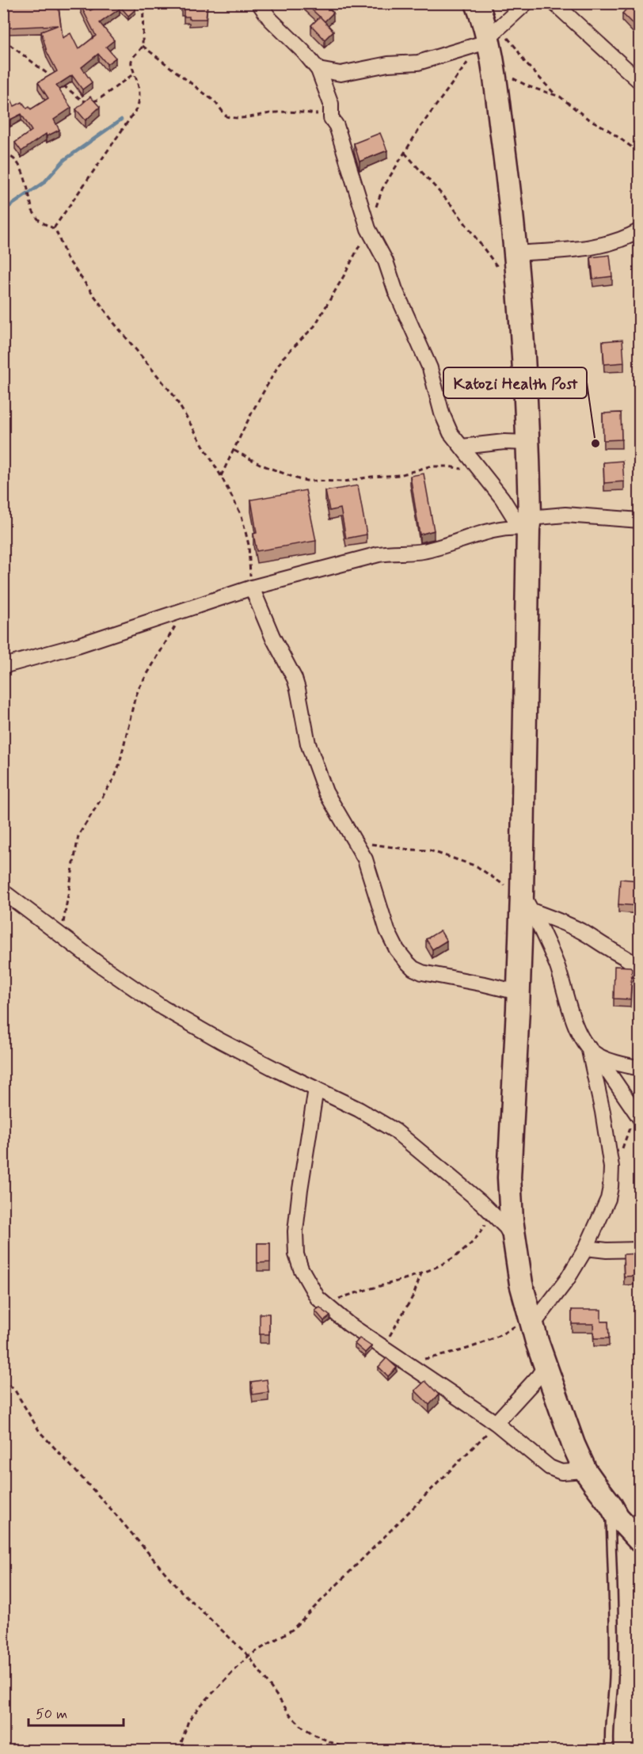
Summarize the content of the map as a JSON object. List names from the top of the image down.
{
  "places": ["Katozi Health Post"],
  "scale_bar": "50 m"
}
